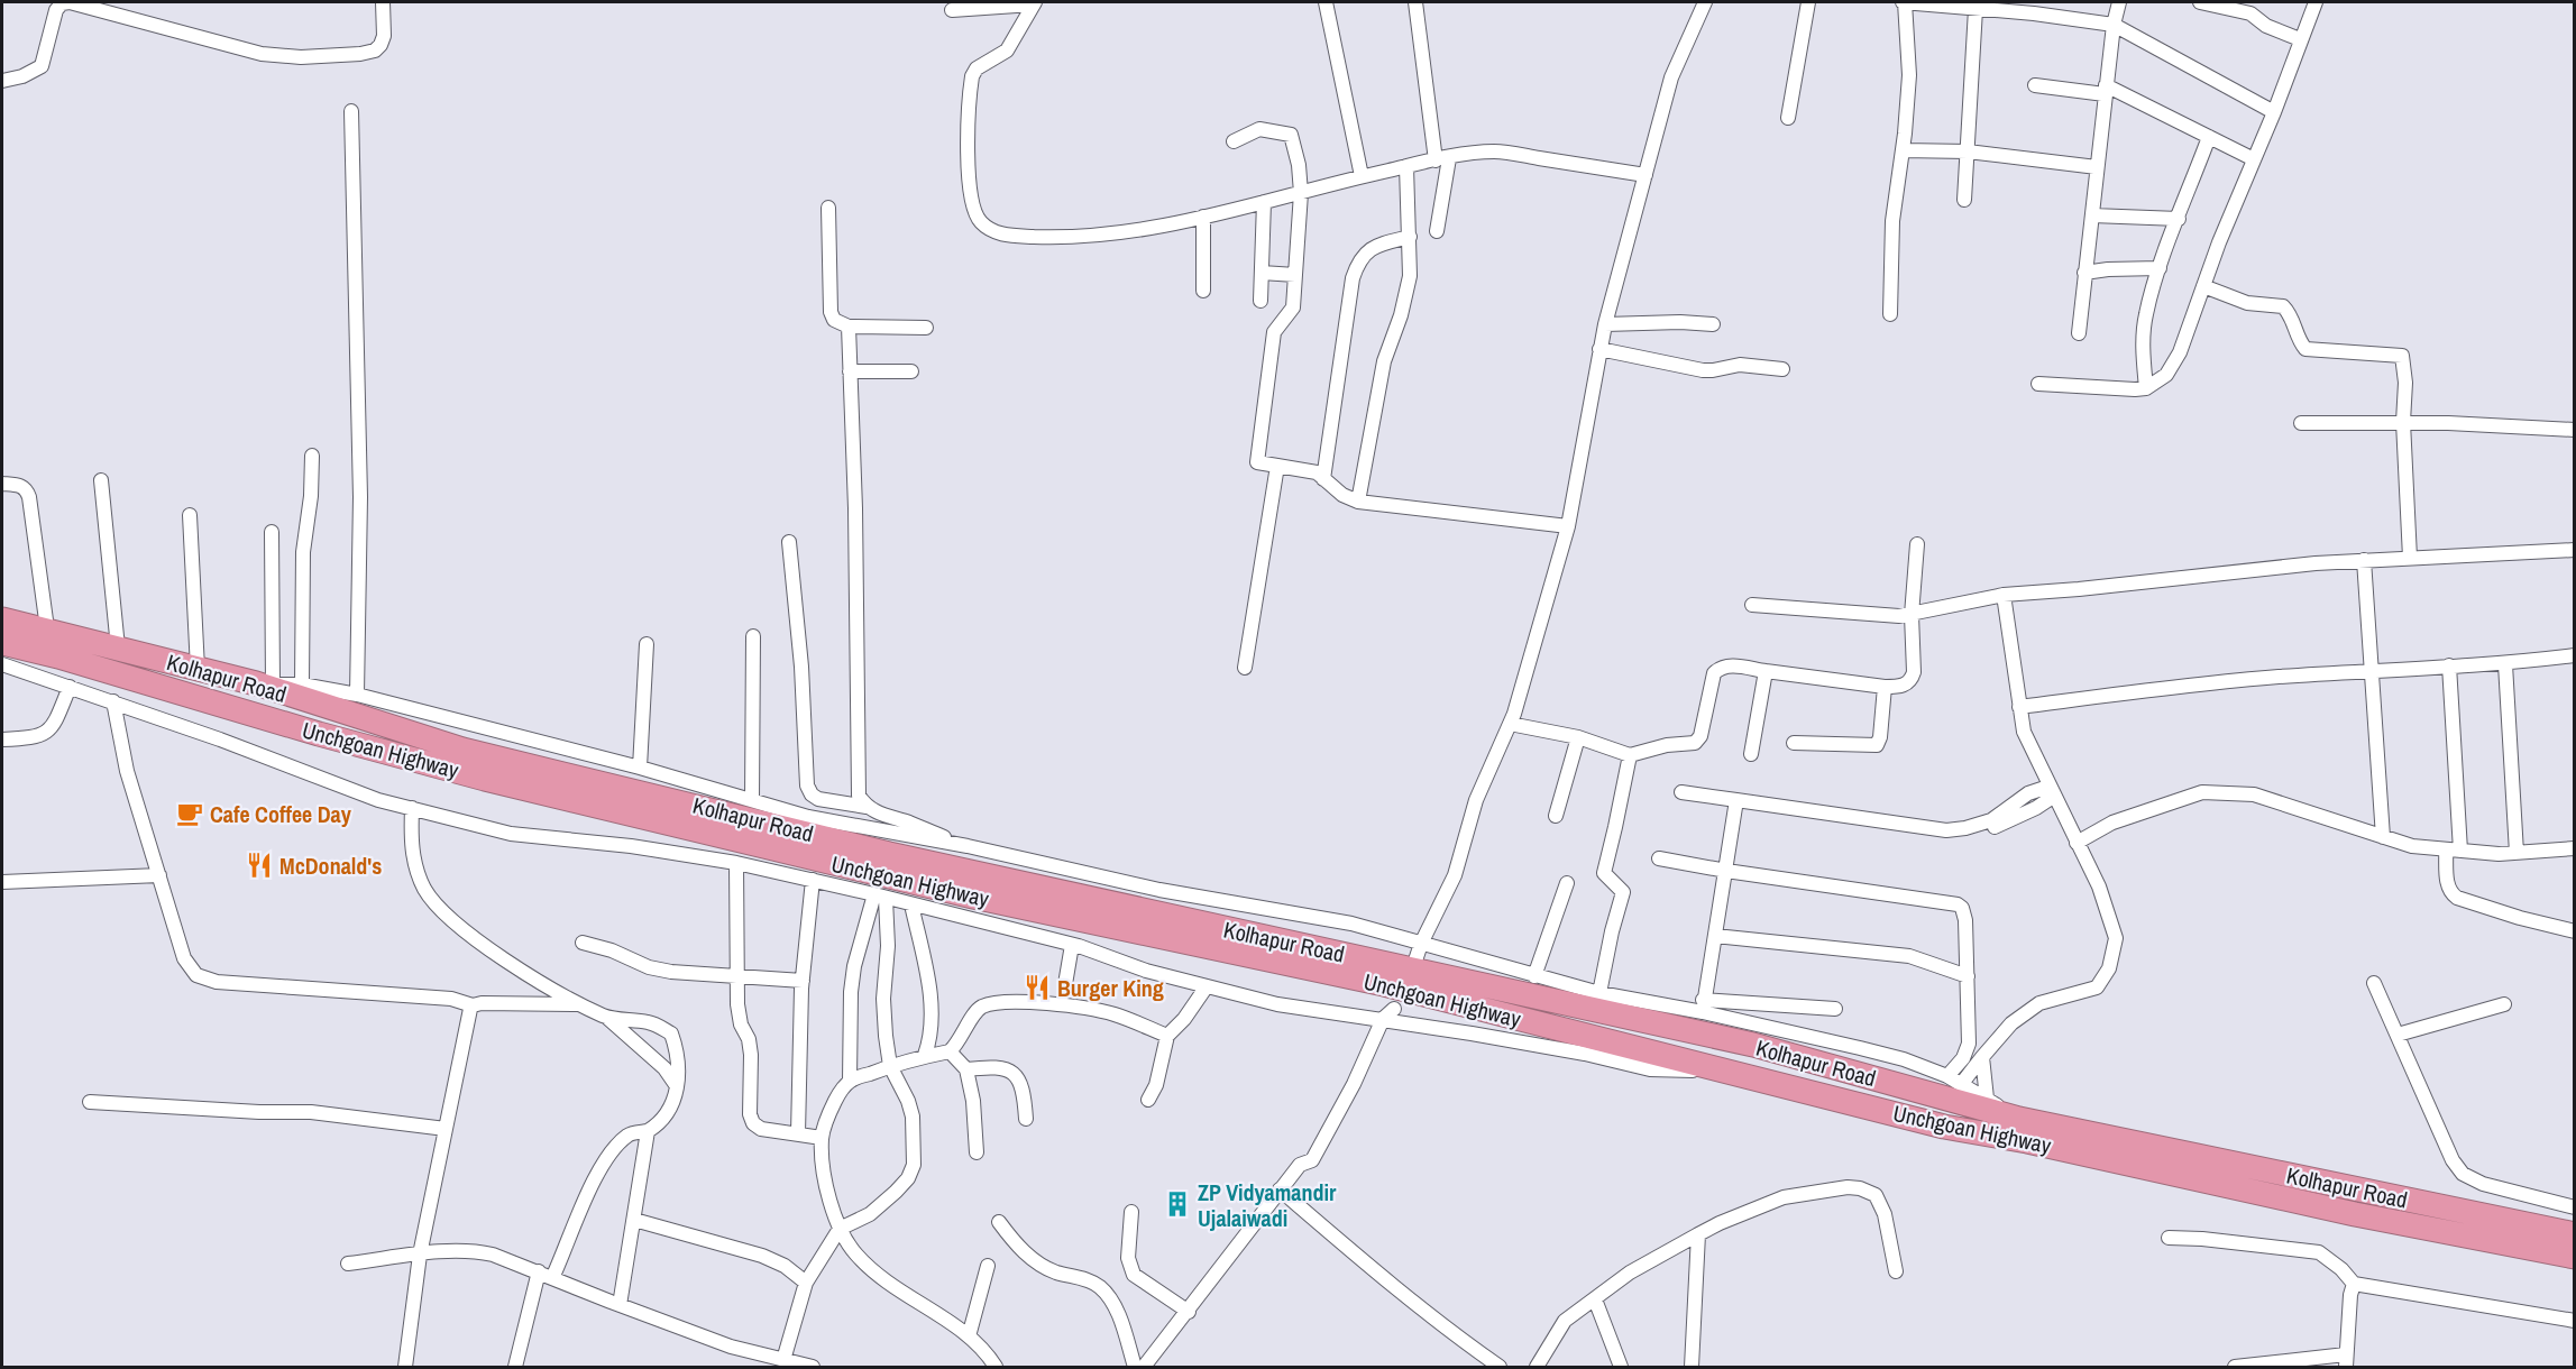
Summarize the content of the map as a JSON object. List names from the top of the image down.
{
  "streets": {
    "highway": ["Kolhapur Road", "Unchgoan Highway"]
  },
  "places": {
    "cafe": ["Cafe Coffee Day"],
    "restaurant": ["McDonald's", "Burger King"],
    "building": ["ZP Vidyamandir Ujalaiwadi"]
  }
}
